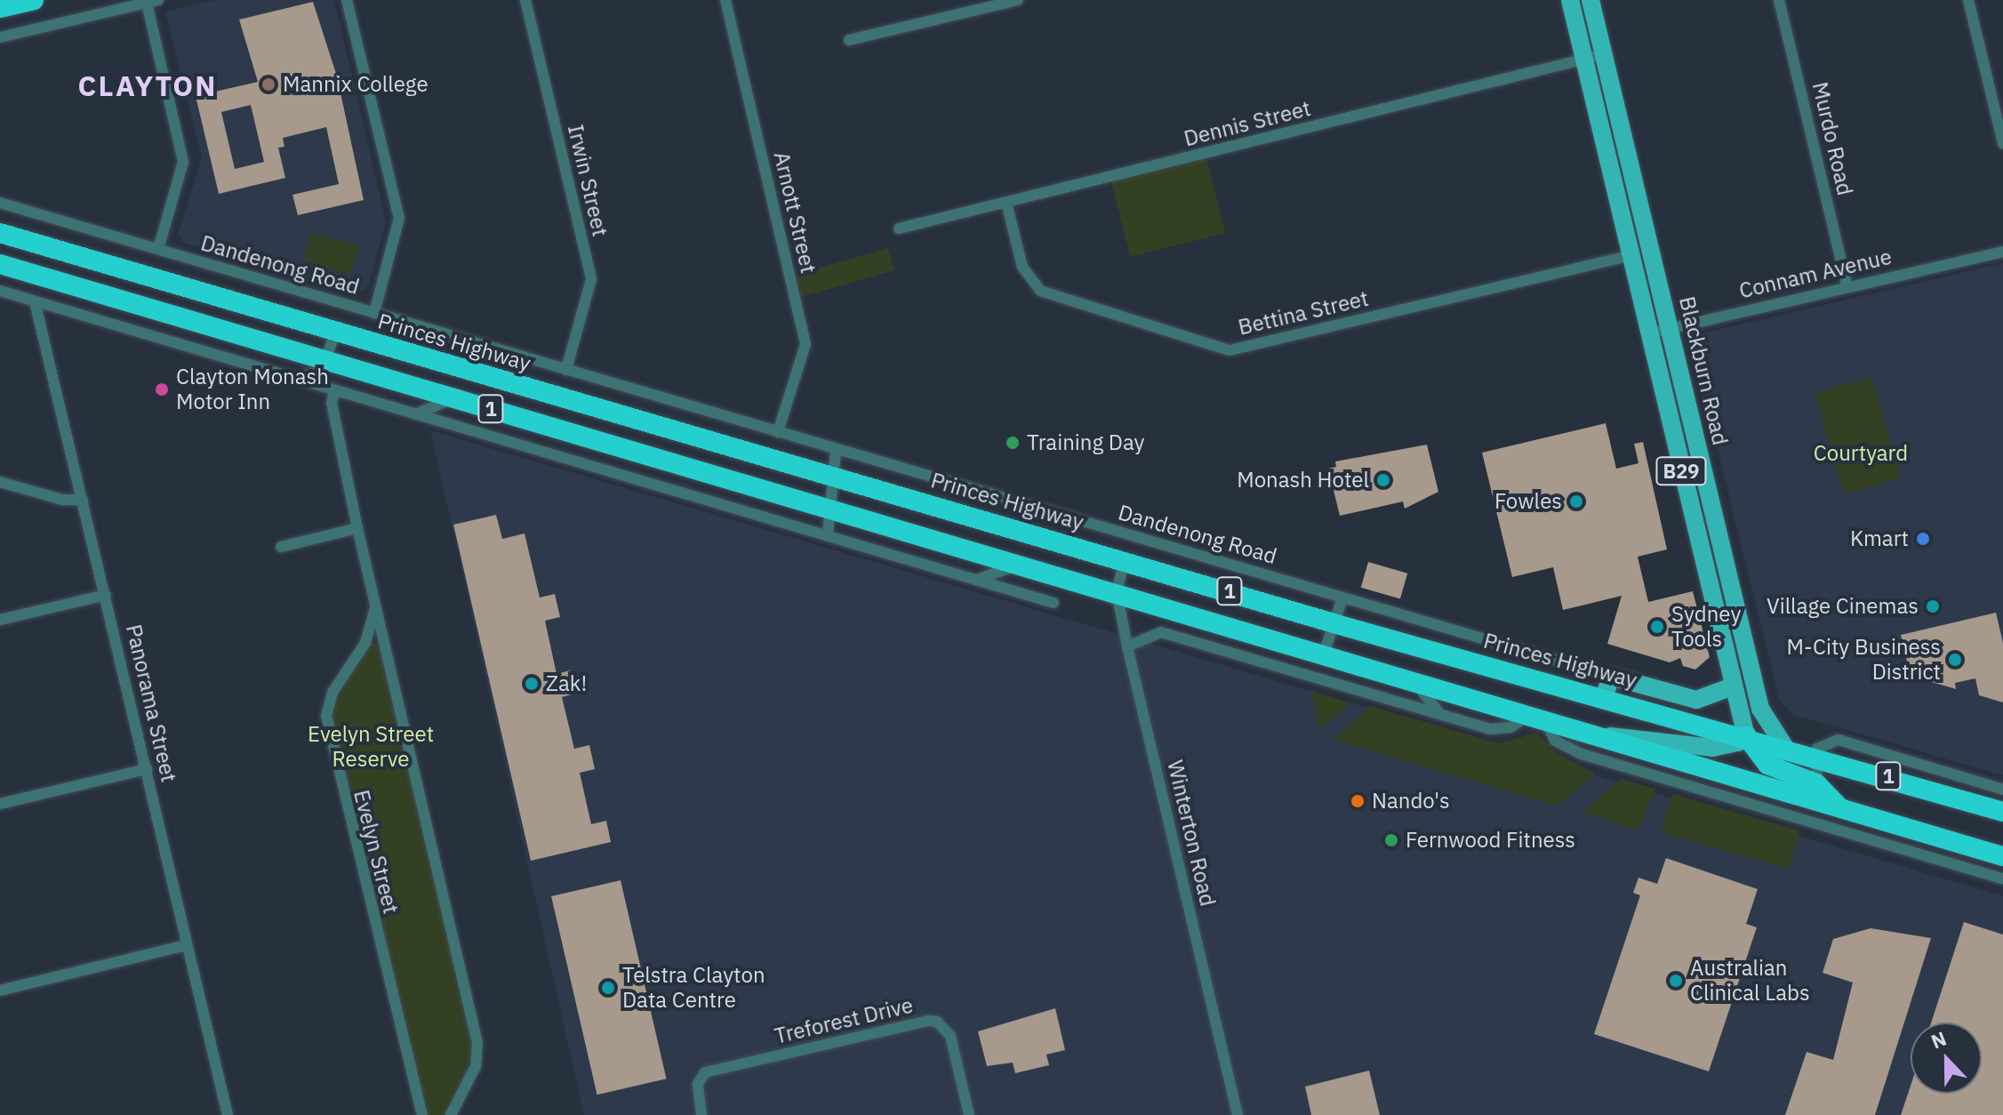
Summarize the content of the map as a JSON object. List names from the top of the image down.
{
  "streets": {
    "highway": ["Princes Highway", "1"],
    "main road": ["Blackburn Road", "B29"],
    "street": [
      "Dennis Street",
      "Murdo Road",
      "Irwin Street",
      "Arnott Street",
      "Dandenong Road",
      "Connam Avenue",
      "Bettina Street",
      "Panorama Street",
      "Winterton Road",
      "Evelyn Street",
      "Treforest Drive"
    ]
  },
  "crossings": [
    ["Dennis Street", "Bettina Street"],
    ["Dennis Street", "Blackburn Road"],
    ["Murdo Road", "Connam Avenue"],
    ["Irwin Street", "Dandenong Road"],
    ["Arnott Street", "Dandenong Road"],
    ["Connam Avenue", "Blackburn Road"],
    ["Bettina Street", "Blackburn Road"],
    ["Princes Highway", "Blackburn Road"],
    ["Princes Highway", "Winterton Road"],
    ["1", "Winterton Road"]
  ],
  "districts": ["CLAYTON"],
  "parks": ["Courtyard", "Evelyn Street Reserve"],
  "places": [
    "Mannix College",
    "Clayton Monash Motor Inn",
    "Training Day",
    "Monash Hotel",
    "Fowles",
    "Kmart",
    "Village Cinemas",
    "Sydney Tools",
    "M-City Business District",
    "Zak!",
    "Nando's",
    "Fernwood Fitness",
    "Australian Clinical Labs",
    "Telstra Clayton Data Centre"
  ],
  "north": "top"
}
